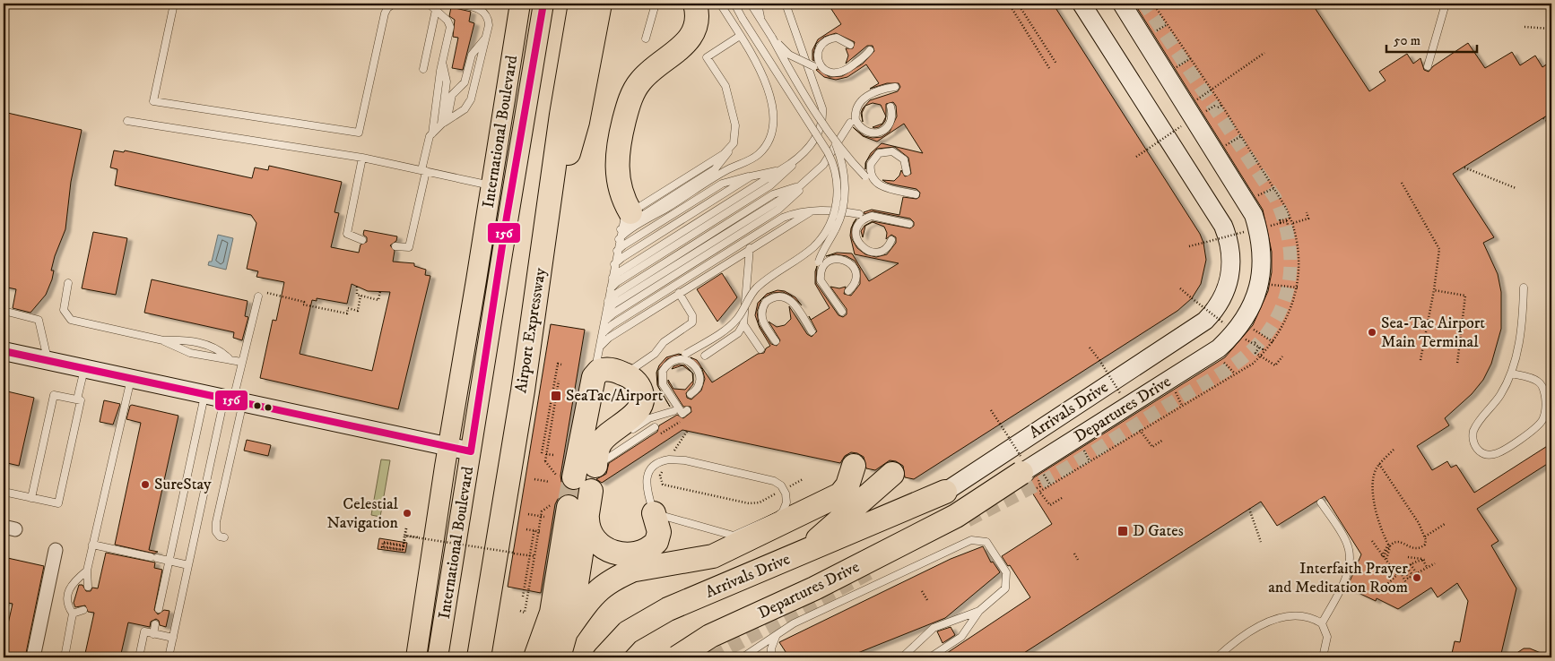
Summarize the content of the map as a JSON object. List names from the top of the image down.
{
  "streets": {
    "highway": ["Airport Expressway", "Departures Drive", "Arrivals Drive"],
    "main road": ["International Boulevard"]
  },
  "places": {
    "other": [
      "Sea-Tac Airport Main Terminal",
      "SureStay",
      "Celestial Navigation",
      "Interfaith Prayer and Meditation Room"
    ],
    "transit": ["SeaTac/Airport", "D Gates"]
  },
  "lines": ["transit line 156"],
  "scale_bar": "50 m"
}
